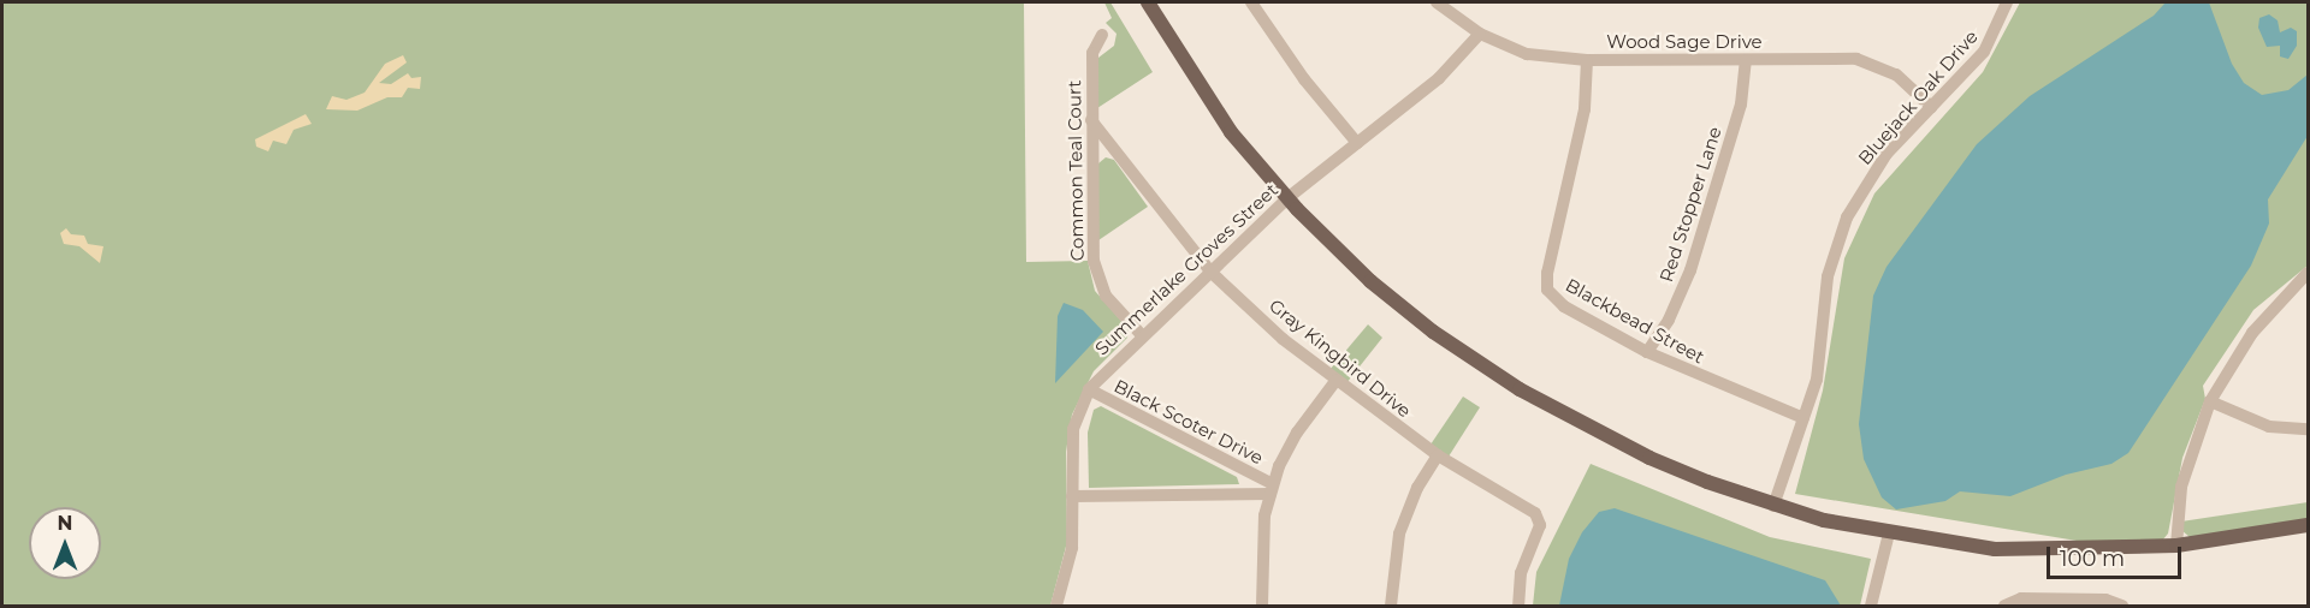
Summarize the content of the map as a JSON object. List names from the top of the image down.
{
  "streets": {
    "street": [
      "Wood Sage Drive",
      "Bluejack Oak Drive",
      "Common Teal Court",
      "Red Stopper Lane",
      "Summerlake Groves Street",
      "Blackbead Street",
      "Gray Kingbird Drive",
      "Black Scoter Drive"
    ]
  },
  "crossings": [
    ["Wood Sage Drive", "Bluejack Oak Drive"],
    ["Wood Sage Drive", "Red Stopper Lane"],
    ["Wood Sage Drive", "Summerlake Groves Street"],
    ["Wood Sage Drive", "Blackbead Street"],
    ["Bluejack Oak Drive", "Blackbead Street"],
    ["Common Teal Court", "Summerlake Groves Street"],
    ["Common Teal Court", "Gray Kingbird Drive"],
    ["Red Stopper Lane", "Blackbead Street"],
    ["Summerlake Groves Street", "Gray Kingbird Drive"],
    ["Summerlake Groves Street", "Black Scoter Drive"]
  ],
  "scale_bar": "100 m",
  "north": "top"
}
